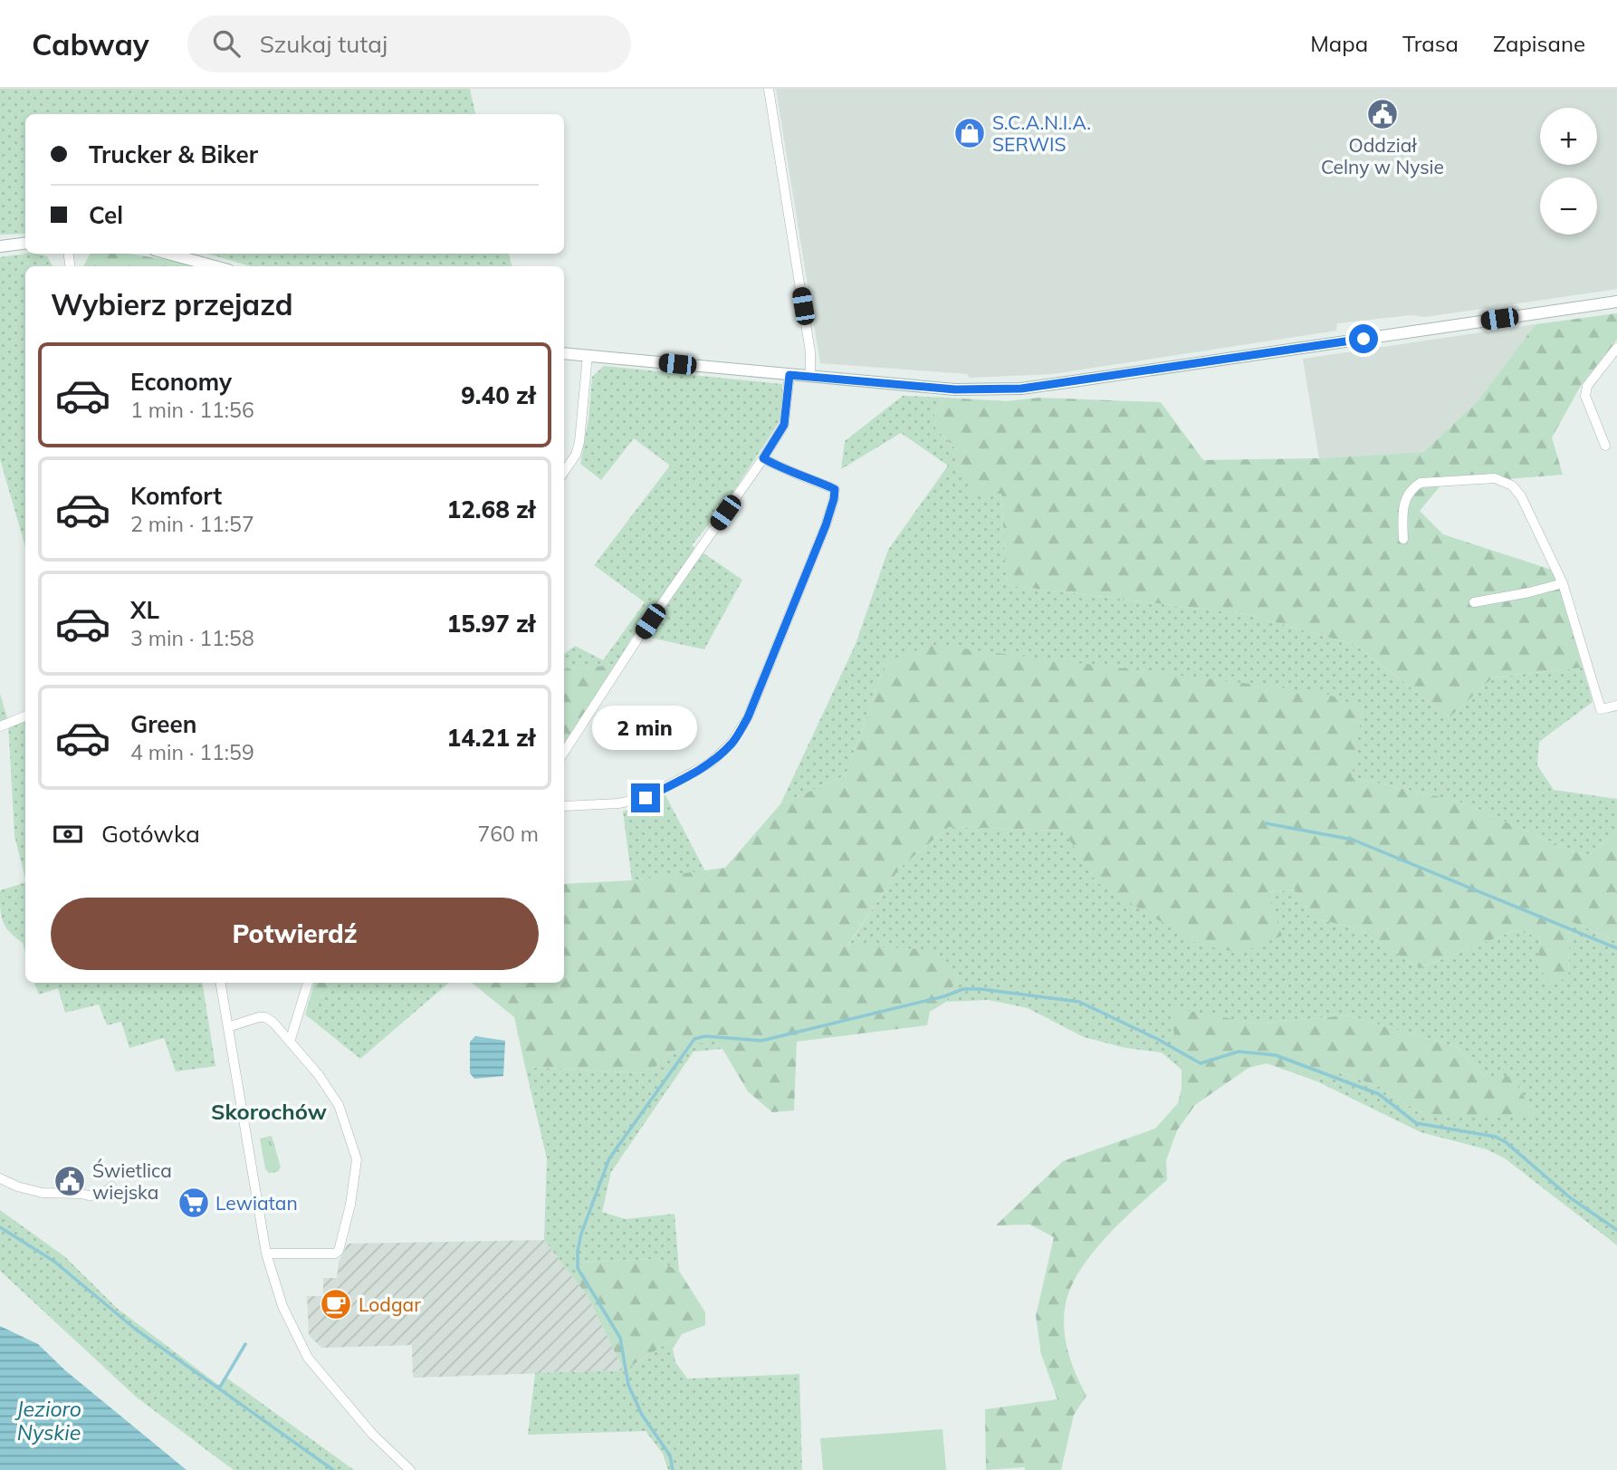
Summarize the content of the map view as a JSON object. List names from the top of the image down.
{
  "districts": ["Skorochów"],
  "water": ["Jezioro Nyskie"],
  "places": {
    "public building": ["Oddział Celny w Nysie", "Świetlica wiejska"],
    "shop": ["S.C.A.N.I.A. SERWIS"],
    "supermarket": ["Lewiatan"],
    "cafe": ["Lodgar"]
  },
  "page": {
    "header": "Cabway",
    "search": "Szukaj tutaj",
    "nav": ["Mapa", "Trasa", "Zapisane"],
    "map_buttons": ["+", "−"],
    "banner": ["Trucker & Biker", "Cel"],
    "heading": "Wybierz przejazd",
    "list": [
      {
        "name": "Economy",
        "note": "1 min · 11:56",
        "value": "9.40 zł"
      },
      {
        "name": "Komfort",
        "note": "2 min · 11:57",
        "value": "12.68 zł"
      },
      {
        "name": "XL",
        "note": "3 min · 11:58",
        "value": "15.97 zł"
      },
      {
        "name": "Green",
        "note": "4 min · 11:59",
        "value": "14.21 zł"
      }
    ],
    "bubble": "2 min",
    "pay": ["Gotówka", "760 m"],
    "buttons": "Potwierdź"
  }
}
